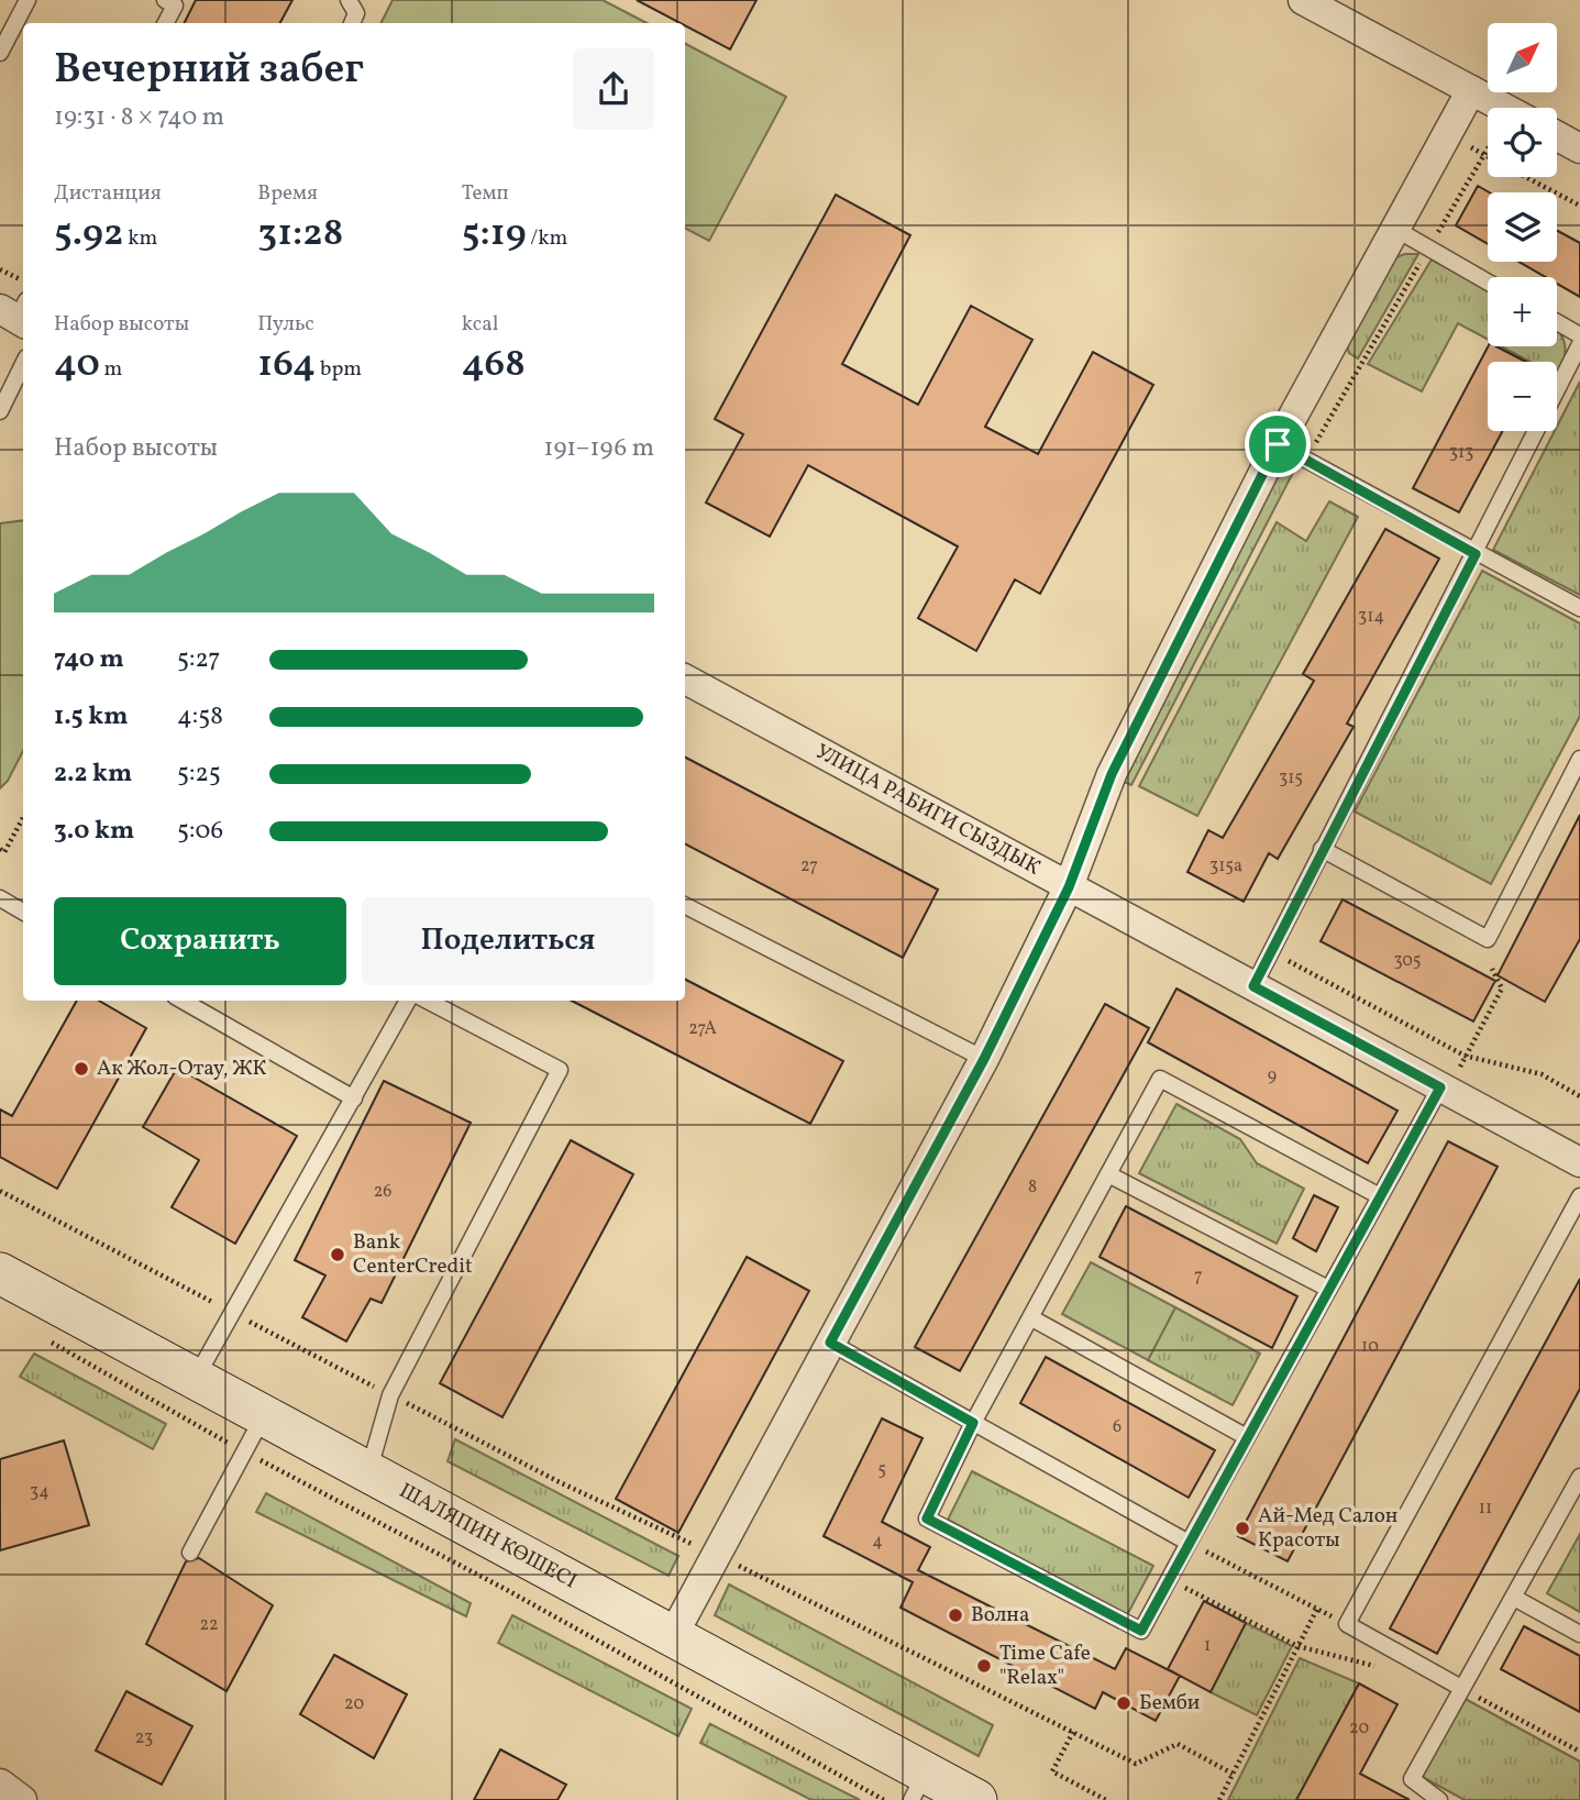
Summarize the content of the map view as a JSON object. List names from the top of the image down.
{
  "streets": {
    "main road": ["ШАЛЯПИН КӨШЕСІ"],
    "street": ["УЛИЦА РАБИГИ СЫЗДЫК"]
  },
  "places": [
    "Ак Жол-Отау, ЖК",
    "Bank CenterCredit",
    "Ай-Мед Салон Красоты",
    "Волна",
    "Time Cafe \"Relax\"",
    "Бемби"
  ],
  "house_numbers": [
    "313",
    "314",
    "315",
    "27",
    "315а",
    "305",
    "27А",
    "9",
    "8",
    "26",
    "7",
    "10",
    "6",
    "5",
    "34",
    "11",
    "4",
    "22",
    "1",
    "20",
    "20",
    "23"
  ],
  "north": "top right",
  "page": {
    "map_buttons": ["+", "−"],
    "heading": ["Вечерний забег", "19:31 · 8 × 740 m"],
    "stats": [
      ["Дистанция", "5.92 km"],
      ["Время", "31:28"],
      ["Темп", "5:19 /km"],
      ["Набор высоты", "40 m"],
      ["Пульс", "164 bpm"],
      ["kcal", "468"]
    ],
    "chart": ["Набор высоты", "191–196 m"],
    "list": [
      {
        "name": "740 m",
        "note": "5:27"
      },
      {
        "name": "1.5 km",
        "note": "4:58"
      },
      {
        "name": "2.2 km",
        "note": "5:25"
      },
      {
        "name": "3.0 km",
        "note": "5:06"
      }
    ],
    "buttons": ["Сохранить", "Поделиться"]
  }
}
